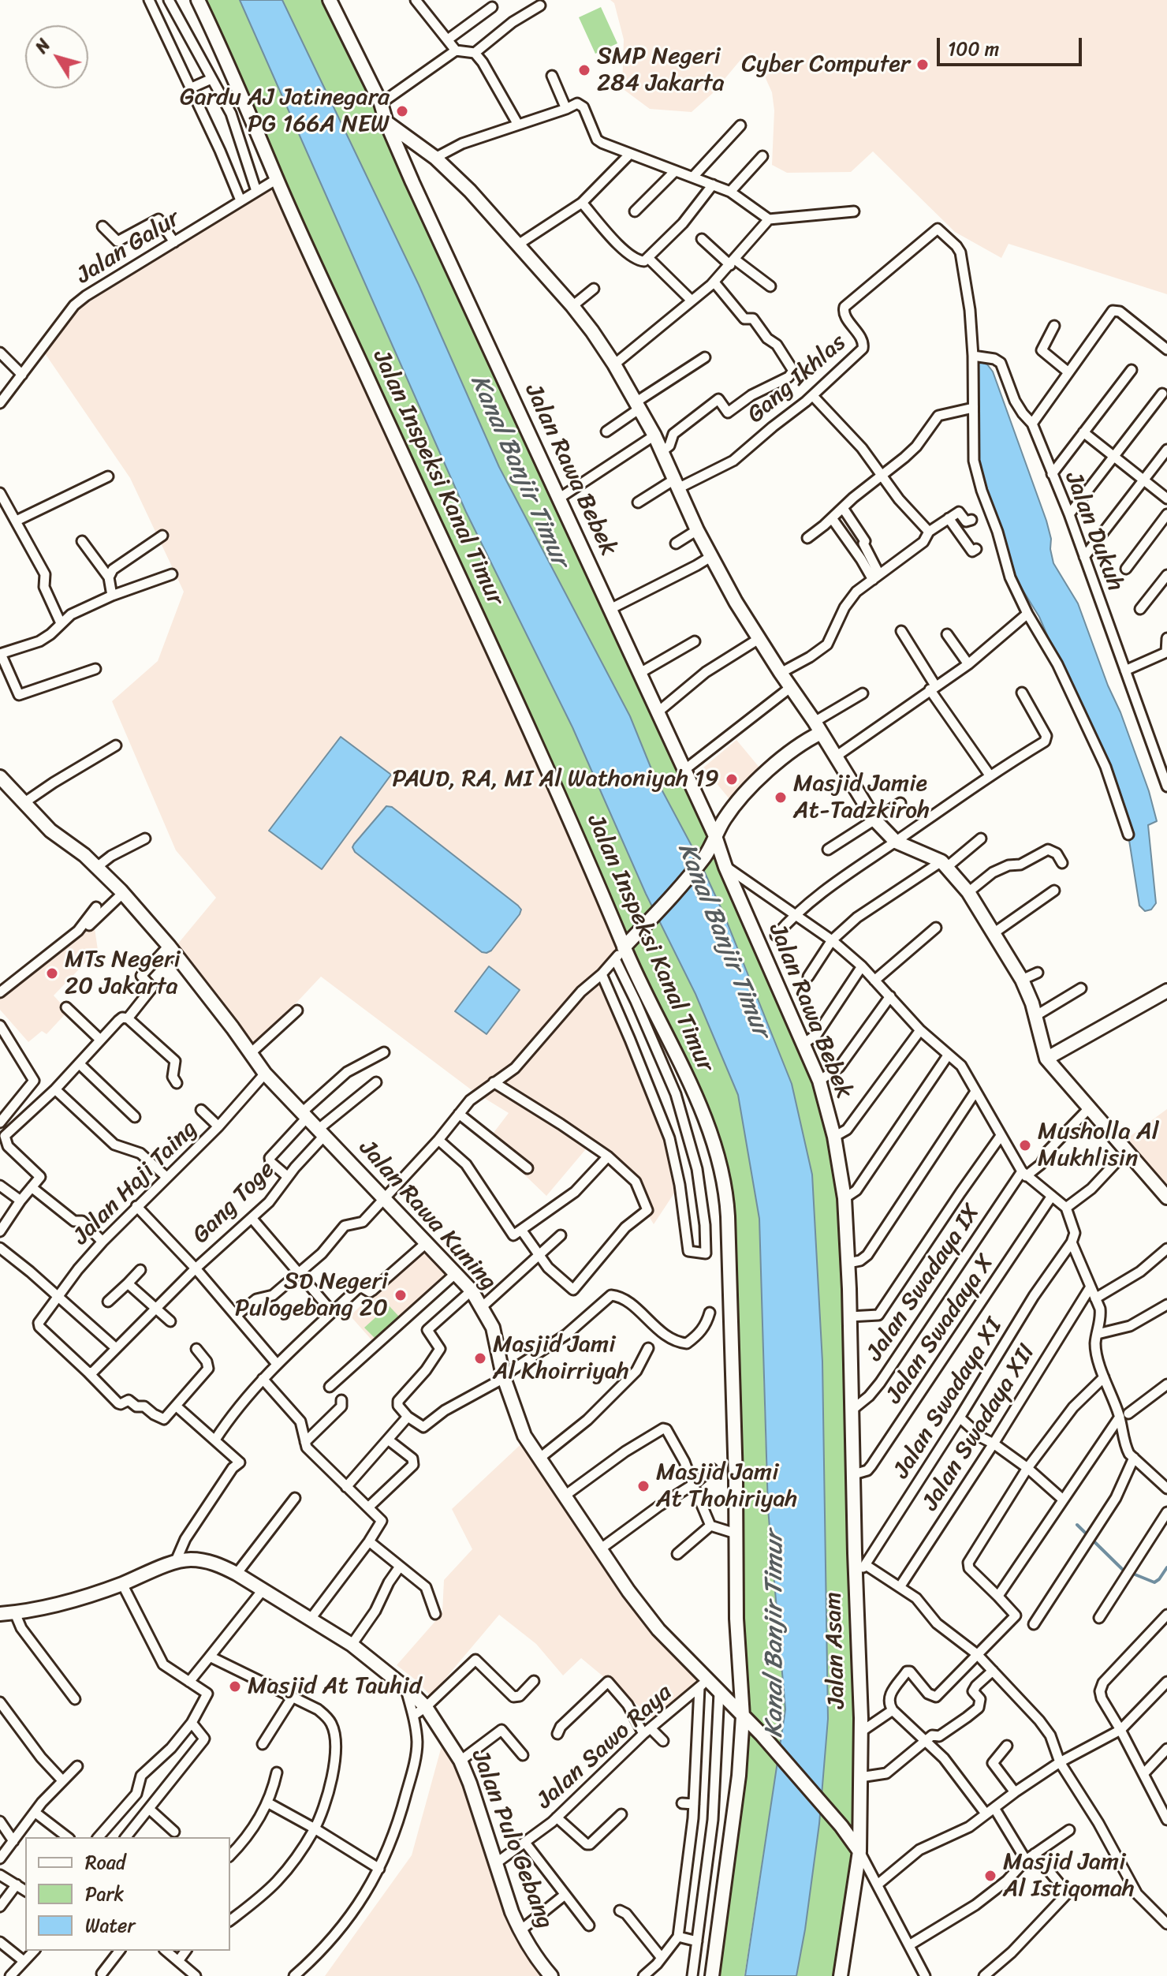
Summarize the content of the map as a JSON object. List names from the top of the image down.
{
  "streets": {
    "street": [
      "Jalan Galur",
      "Gang Ikhlas",
      "Jalan Rawa Bebek",
      "Jalan Inspeksi Kanal Timur",
      "Jalan Dukuh",
      "Jalan Haji Taing",
      "Gang Toge",
      "Jalan Rawa Kuning",
      "Jalan Swadaya IX",
      "Jalan Swadaya X",
      "Jalan Swadaya XI",
      "Jalan Swadaya XII",
      "Jalan Asam",
      "Jalan Sawo Raya",
      "Jalan Pulo Gebang"
    ]
  },
  "crossings": [
    ["Jalan Galur", "Jalan Inspeksi Kanal Timur"],
    ["Gang Ikhlas", "Jalan Dukuh"],
    ["Jalan Rawa Bebek", "Jalan Asam"],
    ["Jalan Inspeksi Kanal Timur", "Jalan Rawa Kuning"],
    ["Jalan Haji Taing", "Gang Toge"],
    ["Jalan Haji Taing", "Jalan Rawa Kuning"],
    ["Gang Toge", "Jalan Rawa Kuning"],
    ["Jalan Rawa Kuning", "Jalan Asam"],
    ["Jalan Rawa Kuning", "Jalan Sawo Raya"],
    ["Jalan Swadaya IX", "Jalan Asam"],
    ["Jalan Swadaya X", "Jalan Asam"],
    ["Jalan Swadaya XI", "Jalan Asam"],
    ["Jalan Sawo Raya", "Jalan Pulo Gebang"]
  ],
  "water": ["Kanal Banjir Timur"],
  "places": [
    "Cyber Computer",
    "SMP Negeri 284 Jakarta",
    "Gardu AJ Jatinegara PG 166A NEW",
    "PAUD, RA, MI Al Wathoniyah 19",
    "Masjid Jamie At-Tadzkiroh",
    "MTs Negeri 20 Jakarta",
    "Musholla Al Mukhlisin",
    "SD Negeri Pulogebang 20",
    "Masjid Jami Al Khoirriyah",
    "Masjid Jami At Thohiriyah",
    "Masjid At Tauhid",
    "Masjid Jami Al Istiqomah"
  ],
  "legend": ["Road", "Park", "Water"],
  "scale_bar": "100 m",
  "north": "top left"
}
